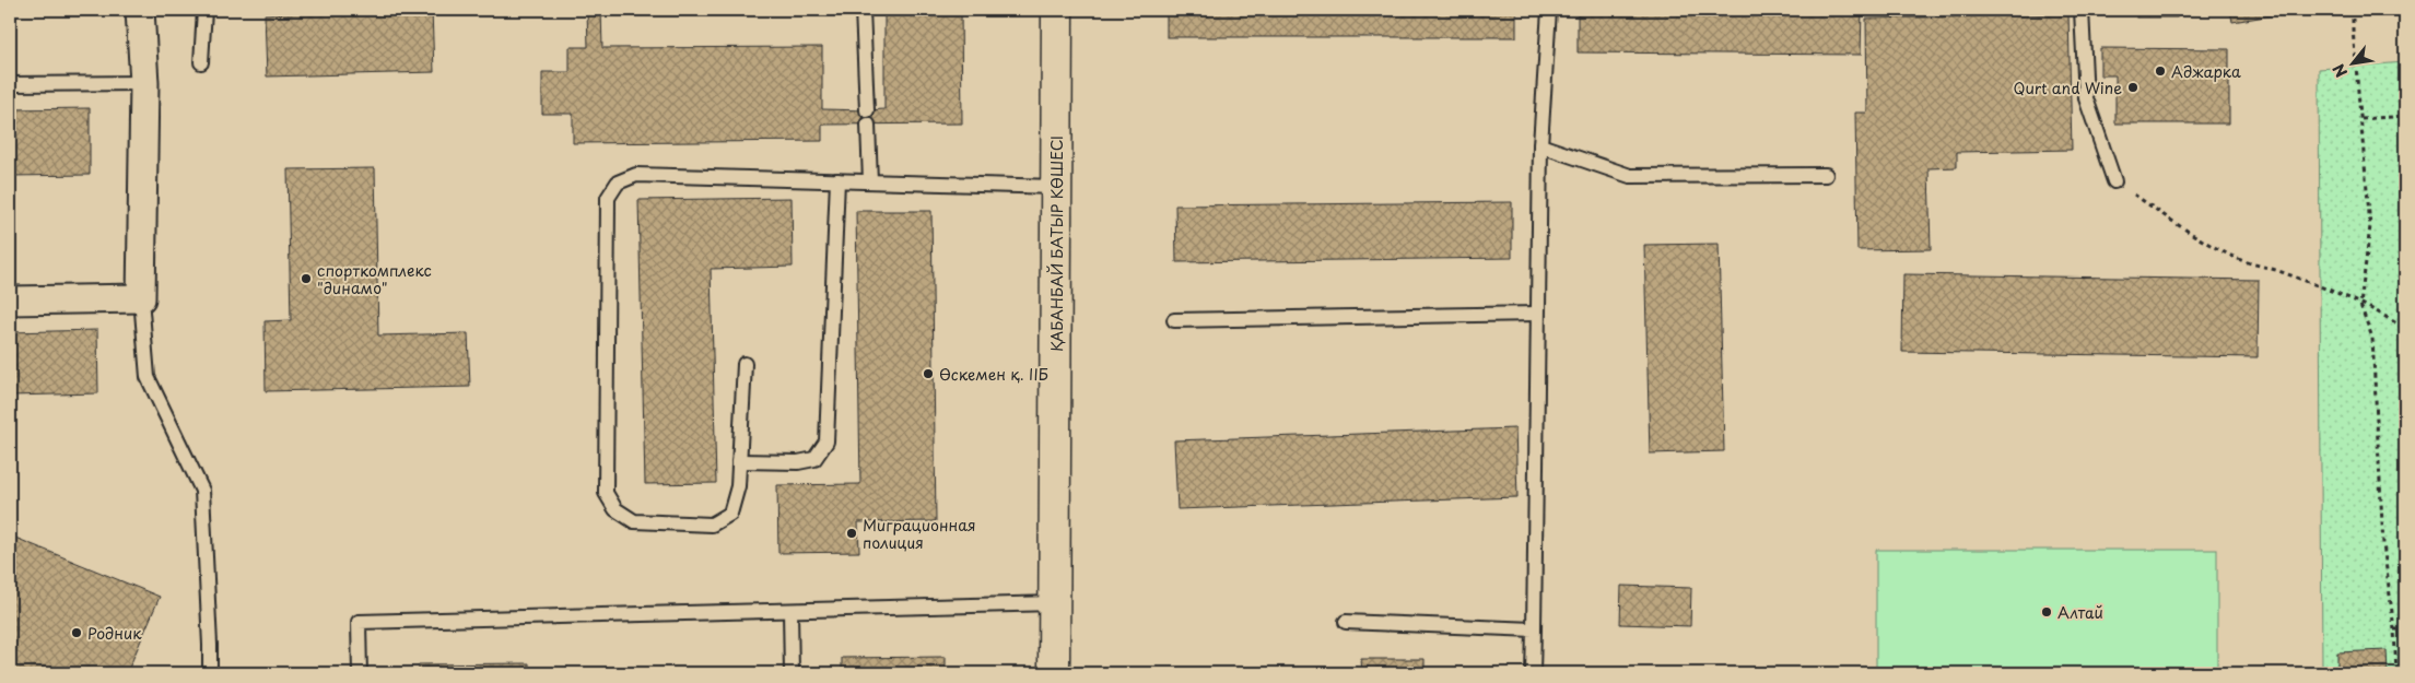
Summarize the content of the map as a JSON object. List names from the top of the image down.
{
  "streets": {
    "street": ["ҚАБАНБАЙ БАТЫР КӨШЕСІ"]
  },
  "places": [
    "Аджарка",
    "Qurt and Wine",
    "спорткомплекс \"динамо\"",
    "Өскемен қ. ІІБ",
    "Миграционная полиция",
    "Алтай",
    "Родник"
  ],
  "north": "bottom left"
}
